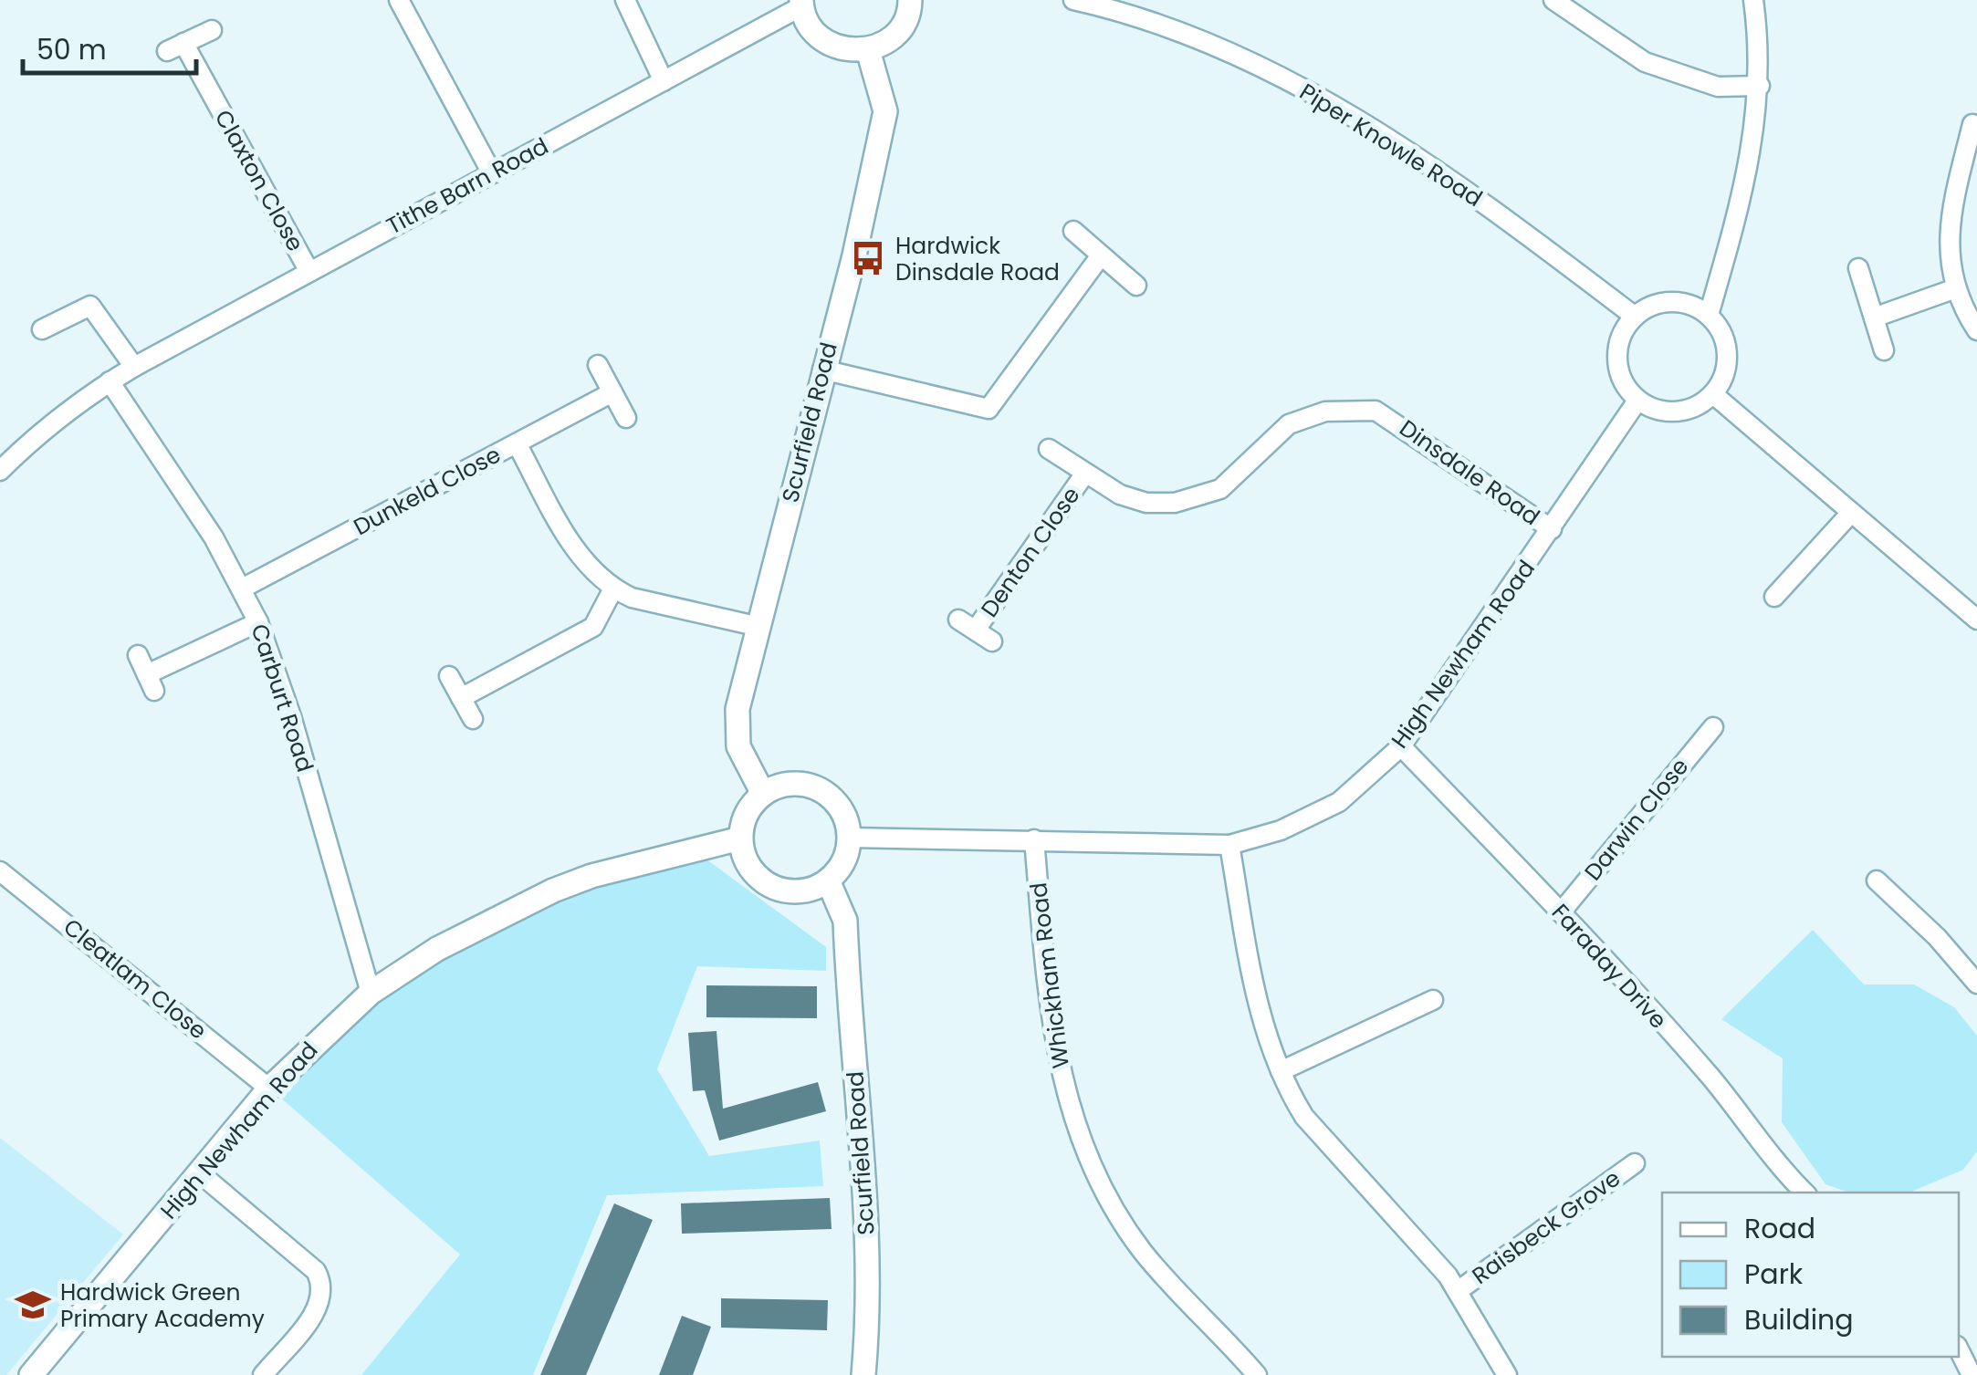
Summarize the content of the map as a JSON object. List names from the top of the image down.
{
  "streets": {
    "street": [
      "Piper Knowle Road",
      "Claxton Close",
      "Tithe Barn Road",
      "Scurfield Road",
      "Dinsdale Road",
      "Dunkeld Close",
      "Denton Close",
      "High Newham Road",
      "Carburt Road",
      "Darwin Close",
      "Faraday Drive",
      "Whickham Road",
      "Cleatlam Close",
      "Raisbeck Grove"
    ]
  },
  "crossings": [
    ["Piper Knowle Road", "High Newham Road"],
    ["Claxton Close", "Tithe Barn Road"],
    ["Tithe Barn Road", "Carburt Road"],
    ["Scurfield Road", "High Newham Road"],
    ["Dinsdale Road", "Denton Close"],
    ["Dinsdale Road", "High Newham Road"],
    ["Dunkeld Close", "Carburt Road"],
    ["High Newham Road", "Carburt Road"],
    ["High Newham Road", "Faraday Drive"],
    ["High Newham Road", "Whickham Road"],
    ["High Newham Road", "Cleatlam Close"],
    ["Darwin Close", "Faraday Drive"]
  ],
  "places": {
    "bus stop": ["Hardwick Dinsdale Road"],
    "school or university": ["Hardwick Green Primary Academy"]
  },
  "legend": ["Road", "Park", "Building"],
  "scale_bar": "50 m"
}
